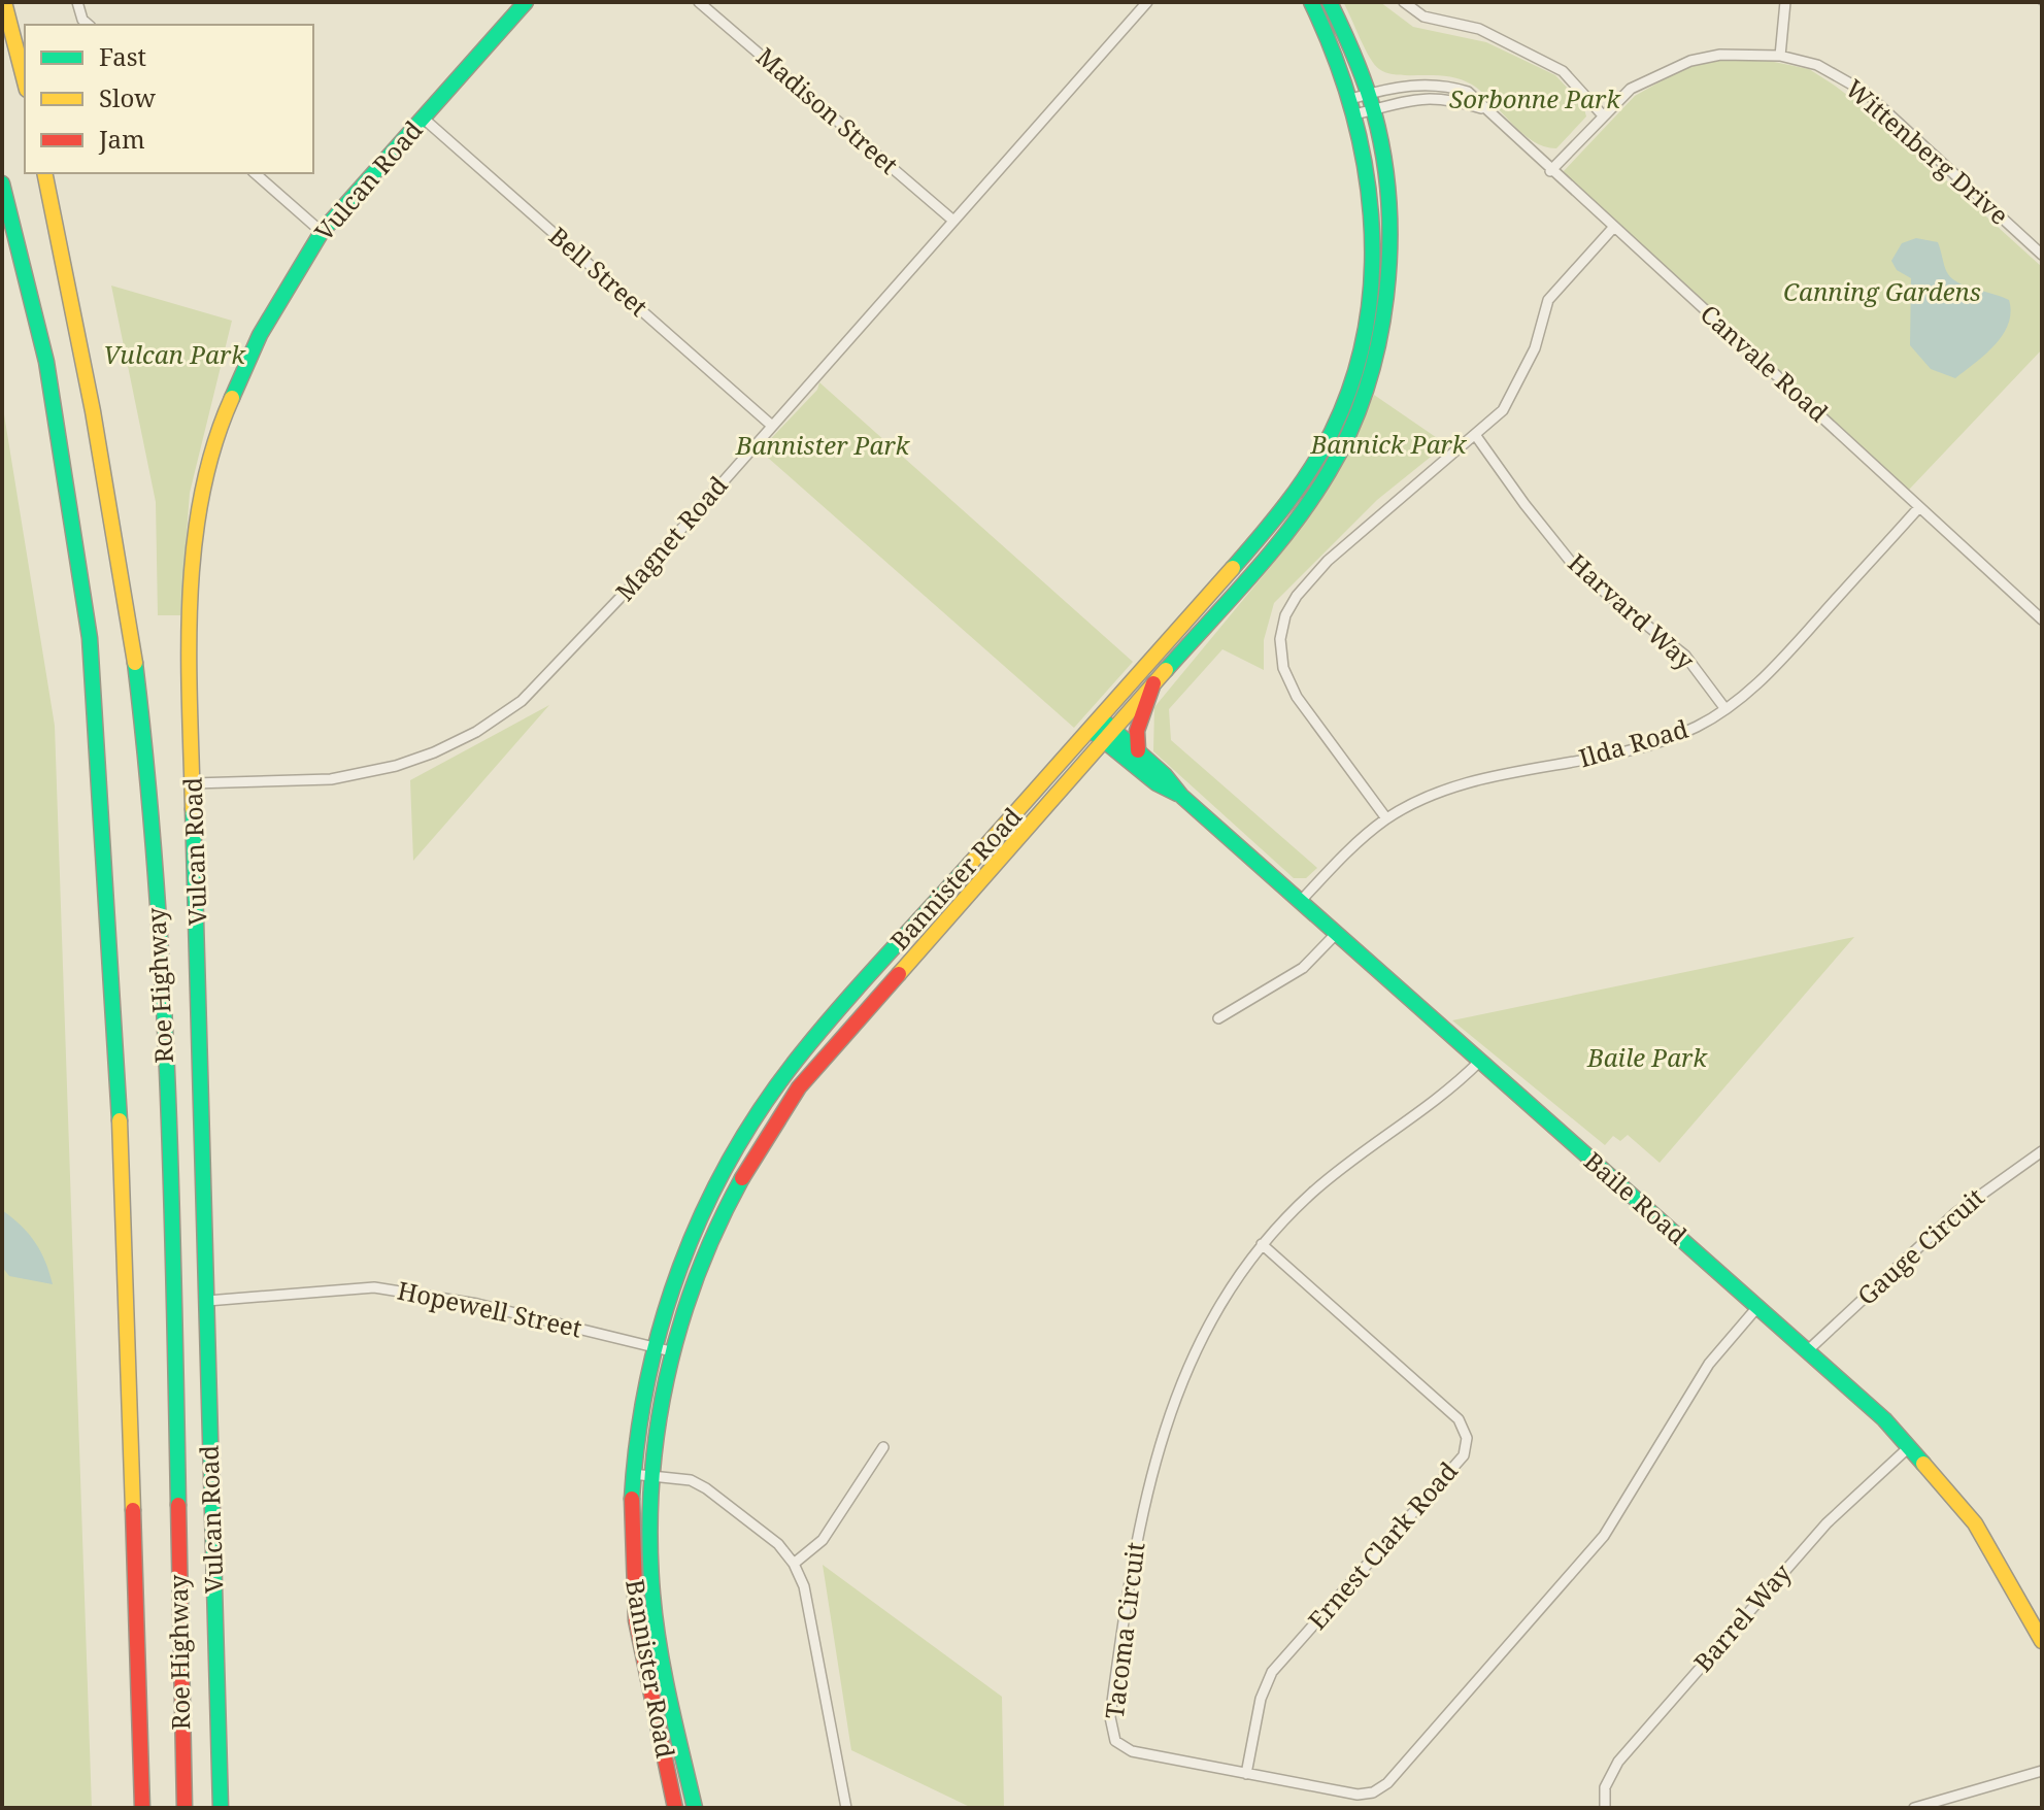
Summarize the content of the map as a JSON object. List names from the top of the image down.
{
  "streets": {
    "main road": [
      "Vulcan Road",
      "Bannister Road",
      "Roe Highway",
      "Baile Road"
    ],
    "street": [
      "Madison Street",
      "Wittenberg Drive",
      "Bell Street",
      "Canvale Road",
      "Magnet Road",
      "Harvard Way",
      "Ilda Road",
      "Gauge Circuit",
      "Hopewell Street",
      "Ernest Clark Road",
      "Barrel Way",
      "Tacoma Circuit"
    ]
  },
  "crossings": [
    ["Madison Street", "Magnet Road"],
    ["Wittenberg Drive", "Canvale Road"],
    ["Vulcan Road", "Bell Street"],
    ["Vulcan Road", "Magnet Road"],
    ["Vulcan Road", "Hopewell Street"],
    ["Bell Street", "Magnet Road"],
    ["Canvale Road", "Ilda Road"],
    ["Canvale Road", "Bannister Road"],
    ["Harvard Way", "Ilda Road"],
    ["Ilda Road", "Baile Road"],
    ["Bannister Road", "Baile Road"],
    ["Bannister Road", "Hopewell Street"],
    ["Baile Road", "Gauge Circuit"],
    ["Baile Road", "Barrel Way"],
    ["Baile Road", "Tacoma Circuit"],
    ["Ernest Clark Road", "Tacoma Circuit"]
  ],
  "parks": [
    "Sorbonne Park",
    "Canning Gardens",
    "Vulcan Park",
    "Bannick Park",
    "Bannister Park",
    "Baile Park"
  ],
  "legend": ["Fast", "Slow", "Jam"]
}
